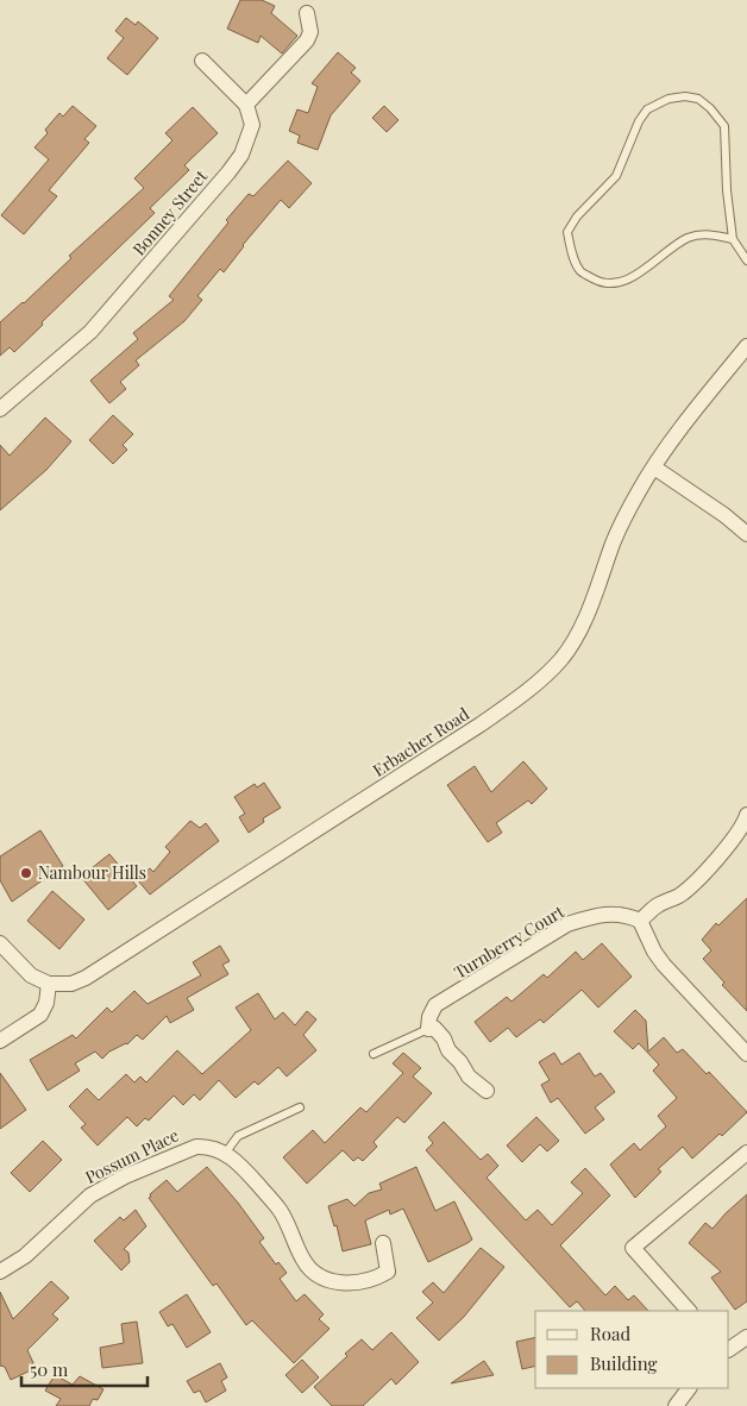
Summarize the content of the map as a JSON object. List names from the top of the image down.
{
  "streets": {
    "street": [
      "Bonney Street",
      "Erbacher Road",
      "Turnberry Court",
      "Possum Place"
    ]
  },
  "places": ["Nambour Hills"],
  "legend": ["Road", "Building"],
  "scale_bar": "50 m"
}
